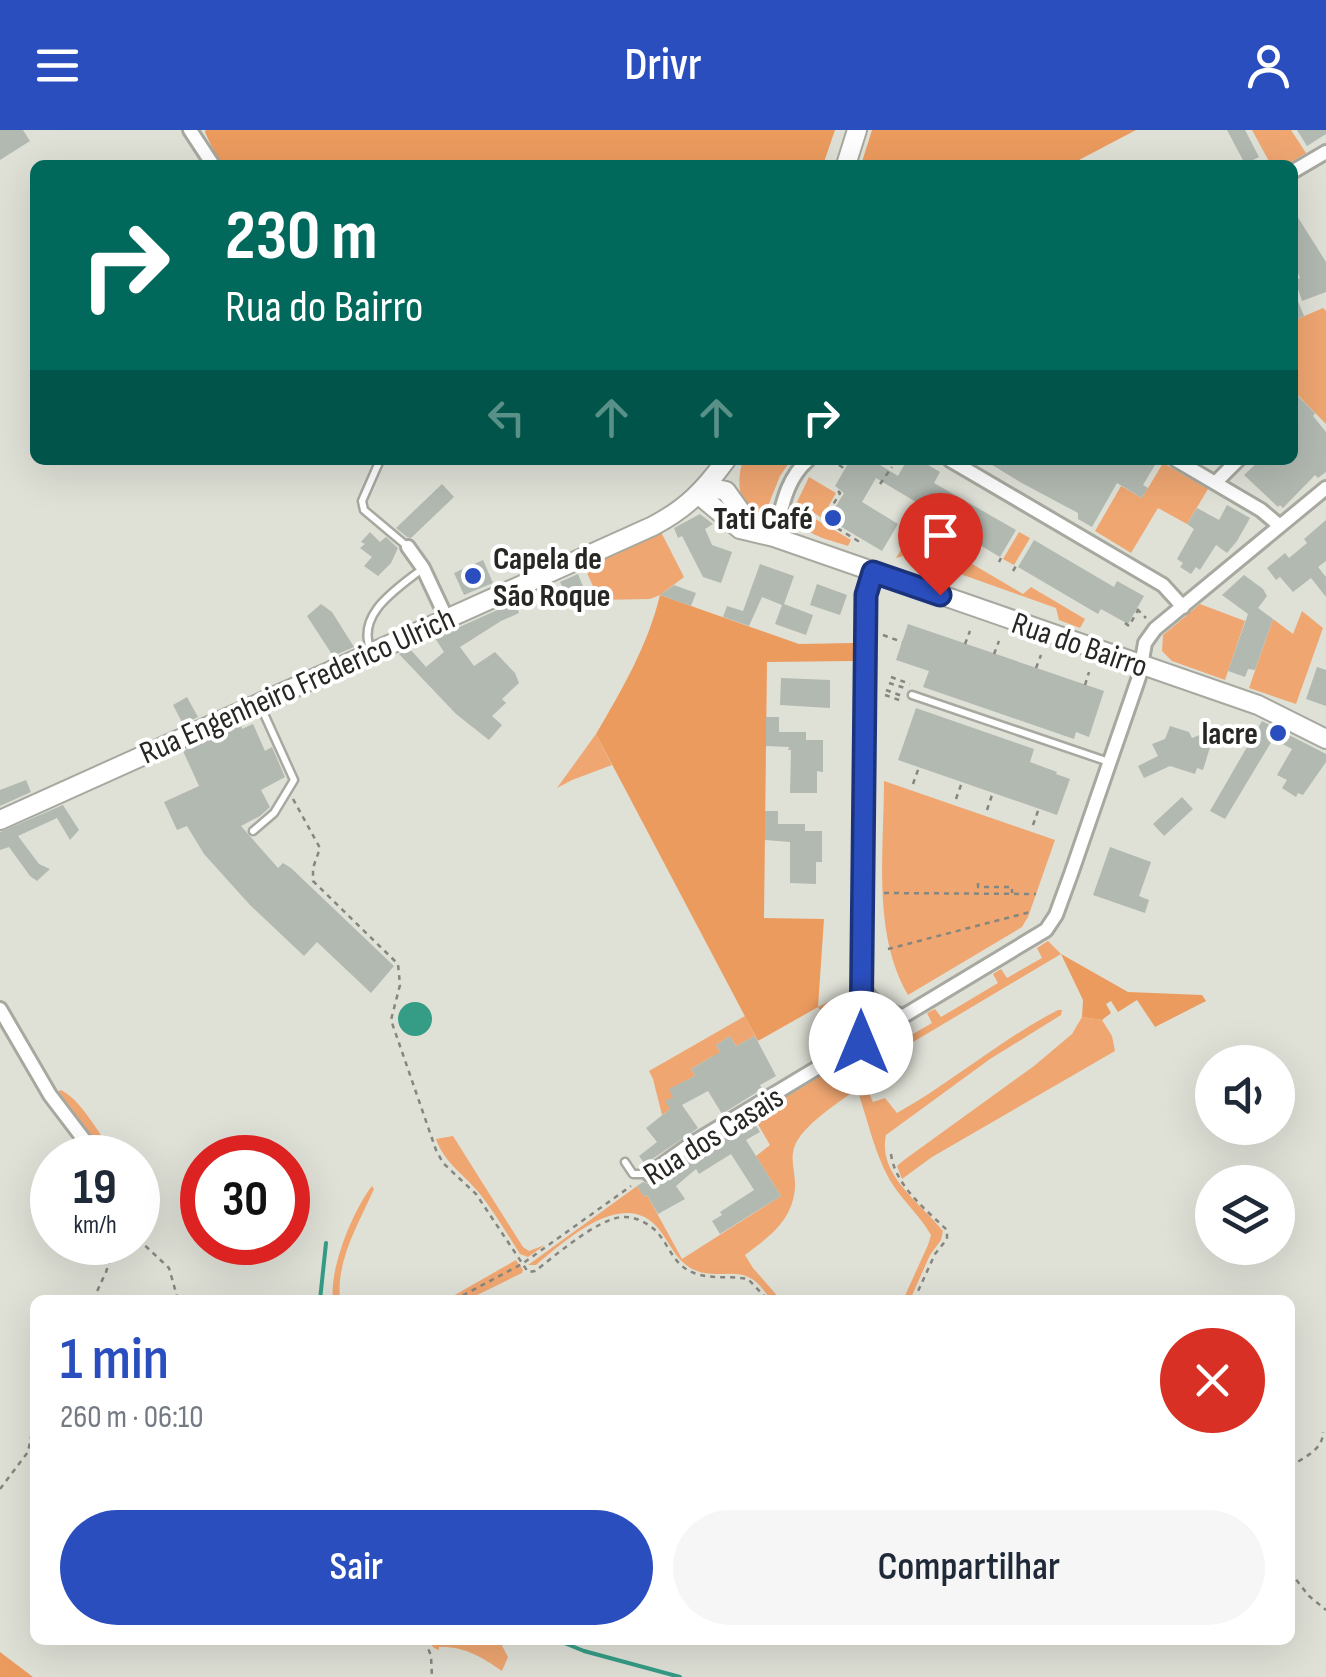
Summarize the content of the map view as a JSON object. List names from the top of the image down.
{
  "streets": {
    "street": ["Rua do Bairro", "Rua Engenheiro Frederico Ulrich", "Rua dos Casais"]
  },
  "crossings": [
    ["Rua do Bairro", "Rua Engenheiro Frederico Ulrich"],
    ["Rua do Bairro", "Rua dos Casais"]
  ],
  "places": ["Tati Café", "Capela de São Roque", "lacre"],
  "page": {
    "header": "Drivr",
    "turn": ["230 m", "Rua do Bairro"],
    "speed": "19 km/h",
    "limit": "30",
    "heading": ["1 min", "260 m · 06:10"],
    "buttons": ["Sair", "Compartilhar"]
  }
}
